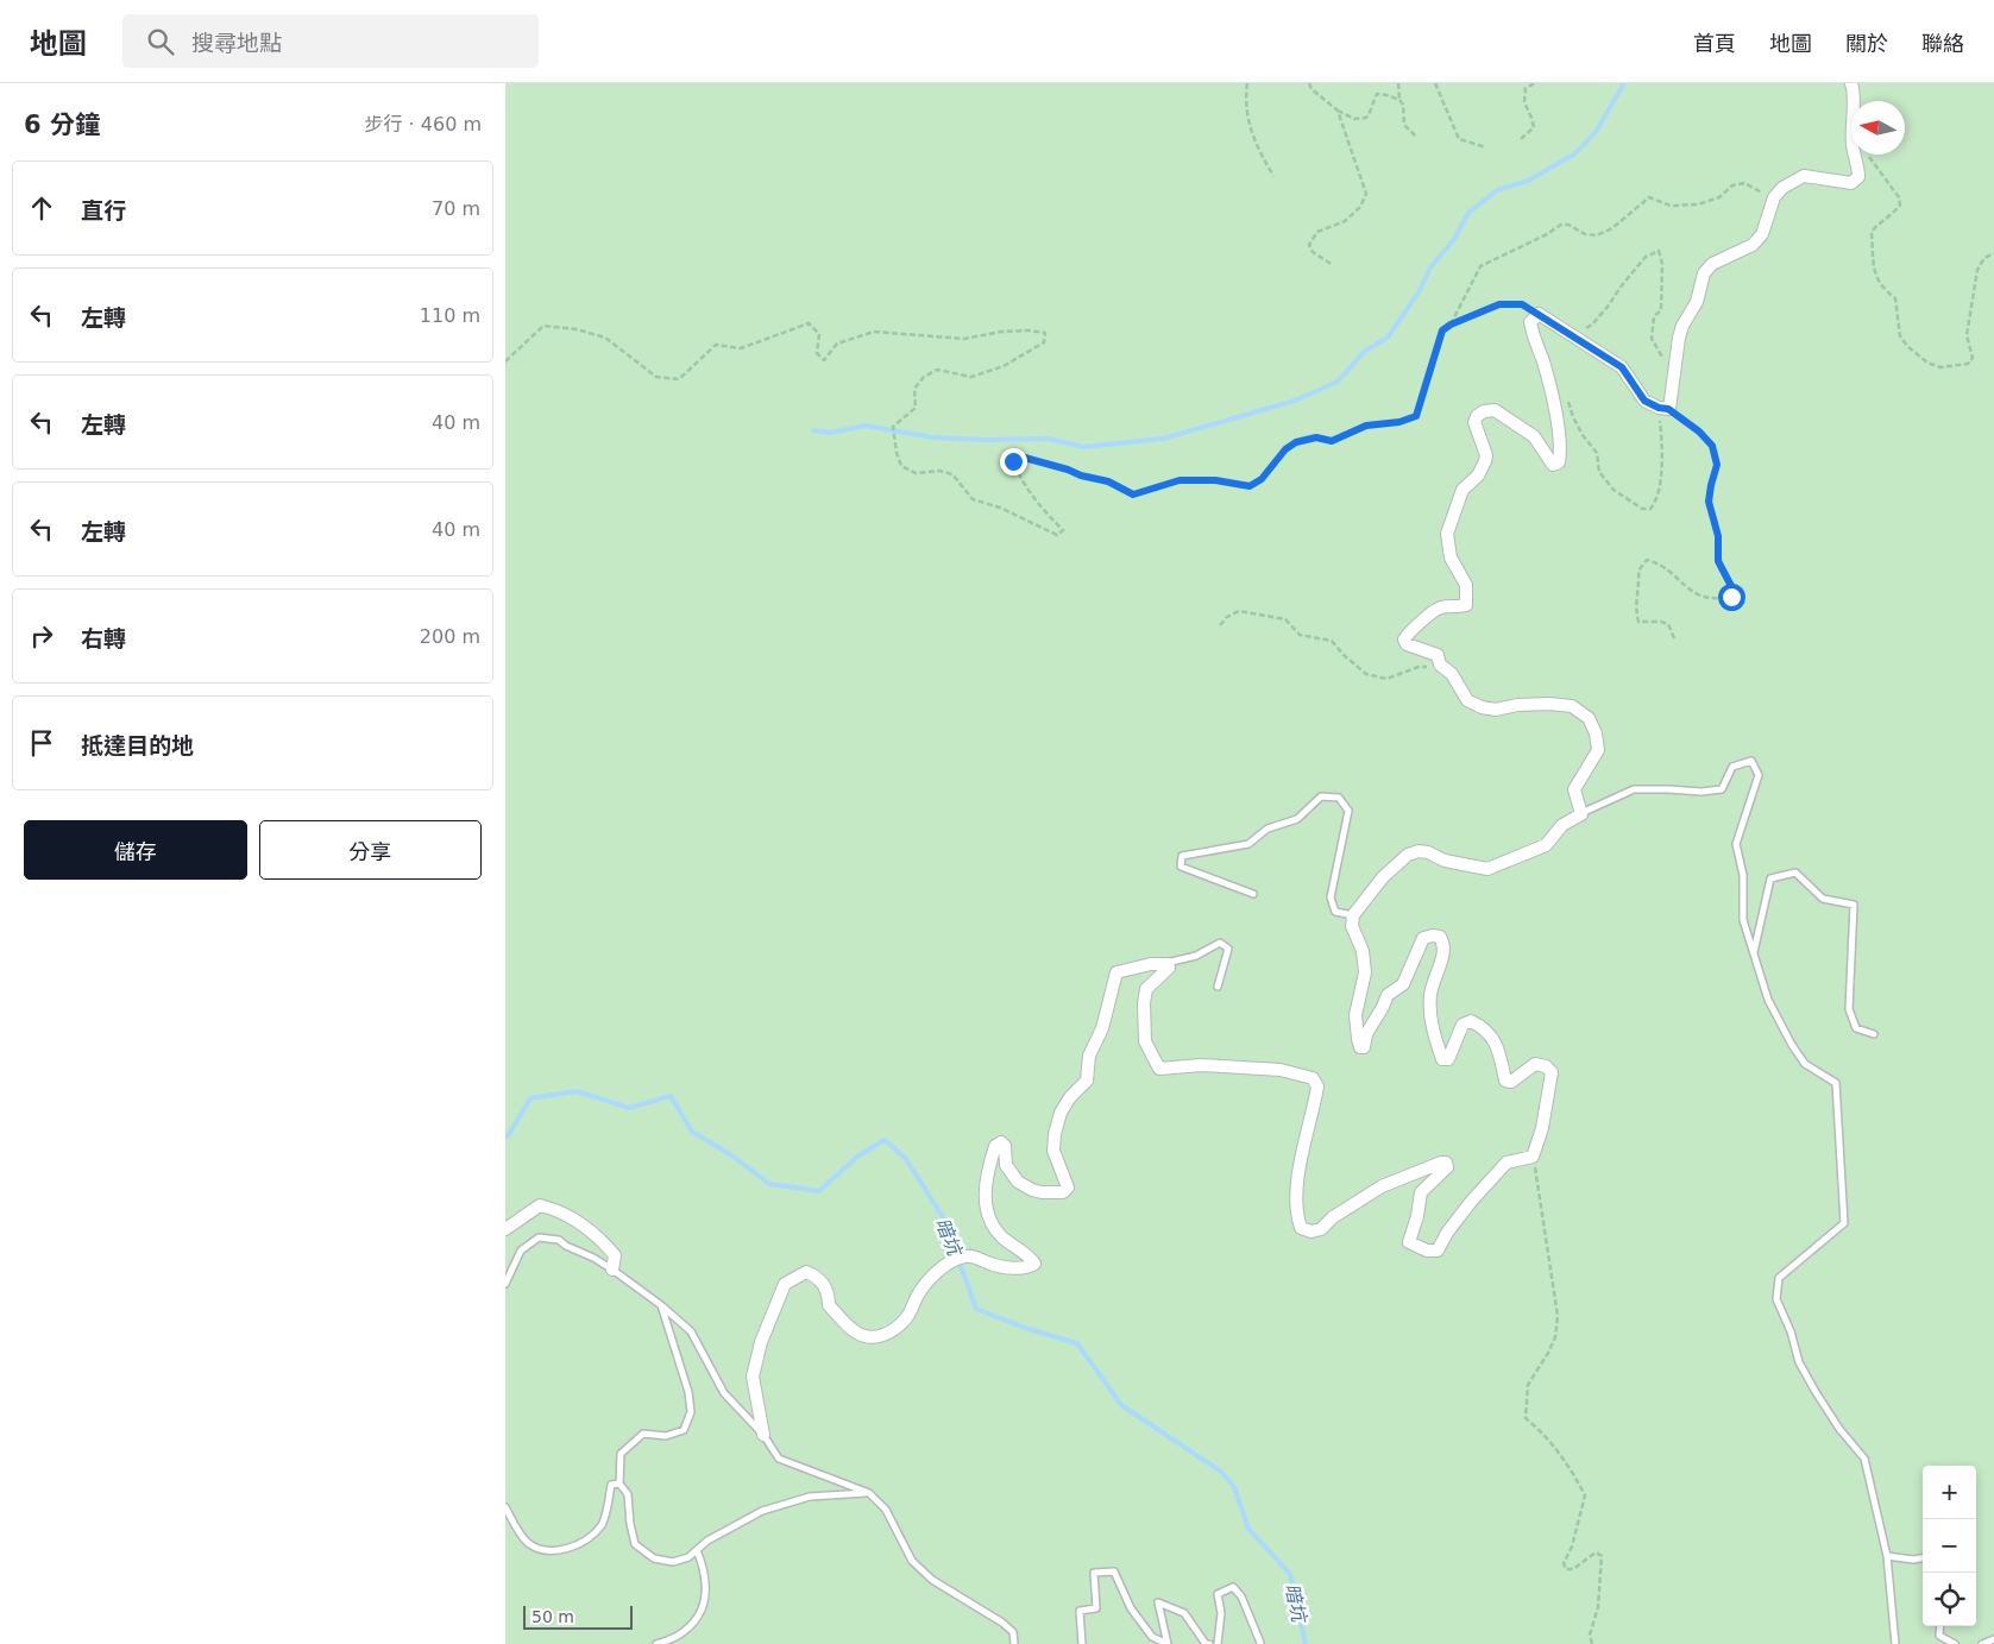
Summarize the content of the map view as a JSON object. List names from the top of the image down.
{
  "water": ["暗坑"],
  "scale_bar": "50 m",
  "north": "left",
  "page": {
    "header": "地圖",
    "search": "搜尋地點",
    "nav": [
      "首頁",
      "地圖",
      "關於",
      "聯絡"
    ],
    "heading": ["6 分鐘", "步行 · 460 m"],
    "list": [
      ["直行", "70 m"],
      ["左轉", "110 m"],
      ["左轉", "40 m"],
      ["左轉", "40 m"],
      ["右轉", "200 m"],
      "抵達目的地"
    ],
    "buttons": ["儲存", "分享"],
    "map_buttons": ["+", "−"],
    "scale": "50 m"
  }
}
